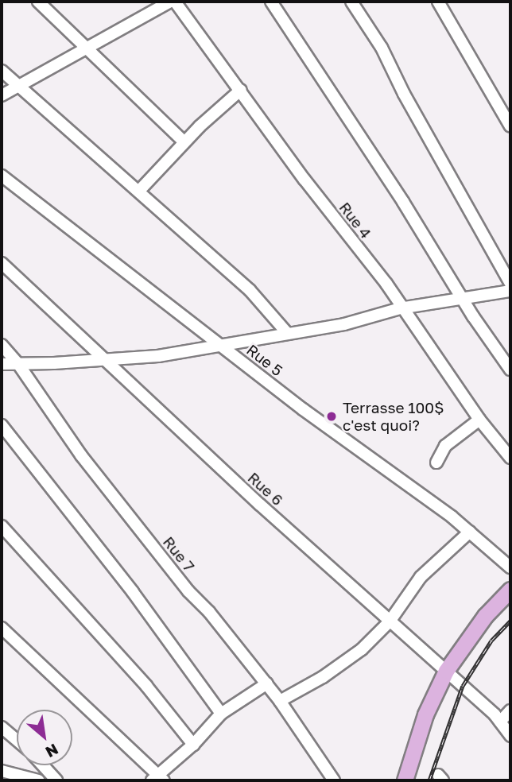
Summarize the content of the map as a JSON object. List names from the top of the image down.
{
  "streets": {
    "street": [
      "Rue 4",
      "Rue 5",
      "Rue 6",
      "Rue 7"
    ]
  },
  "places": ["Terrasse 100$ c'est quoi?"],
  "north": "bottom right"
}
